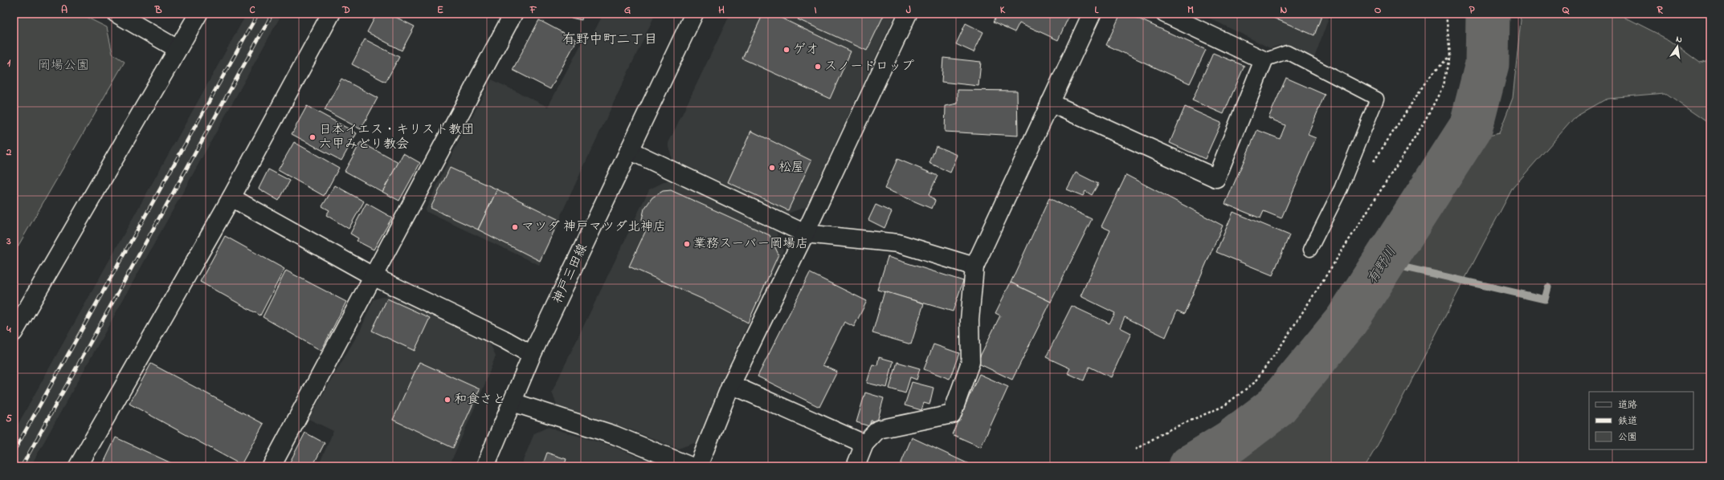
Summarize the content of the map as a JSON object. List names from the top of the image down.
{
  "streets": {
    "street": ["神戸三田線"]
  },
  "districts": ["有野中町二丁目"],
  "water": ["有野川"],
  "parks": ["岡場公園"],
  "places": [
    "ゲオ",
    "スノードロップ",
    "日本イエス・キリスト教団 六甲みどり教会",
    "松屋",
    "マツダ 神戸マツダ北神店",
    "業務スーパー岡場店",
    "和食さと"
  ],
  "legend": ["道路", "鉄道", "公園"],
  "north": "top",
  "grid": {
    "columns": [
      "A",
      "B",
      "C",
      "D",
      "E",
      "F",
      "G",
      "H",
      "I",
      "J",
      "K",
      "L",
      "M",
      "N",
      "O",
      "P",
      "Q",
      "R"
    ],
    "rows": [
      "1",
      "2",
      "3",
      "4",
      "5"
    ]
  }
}
